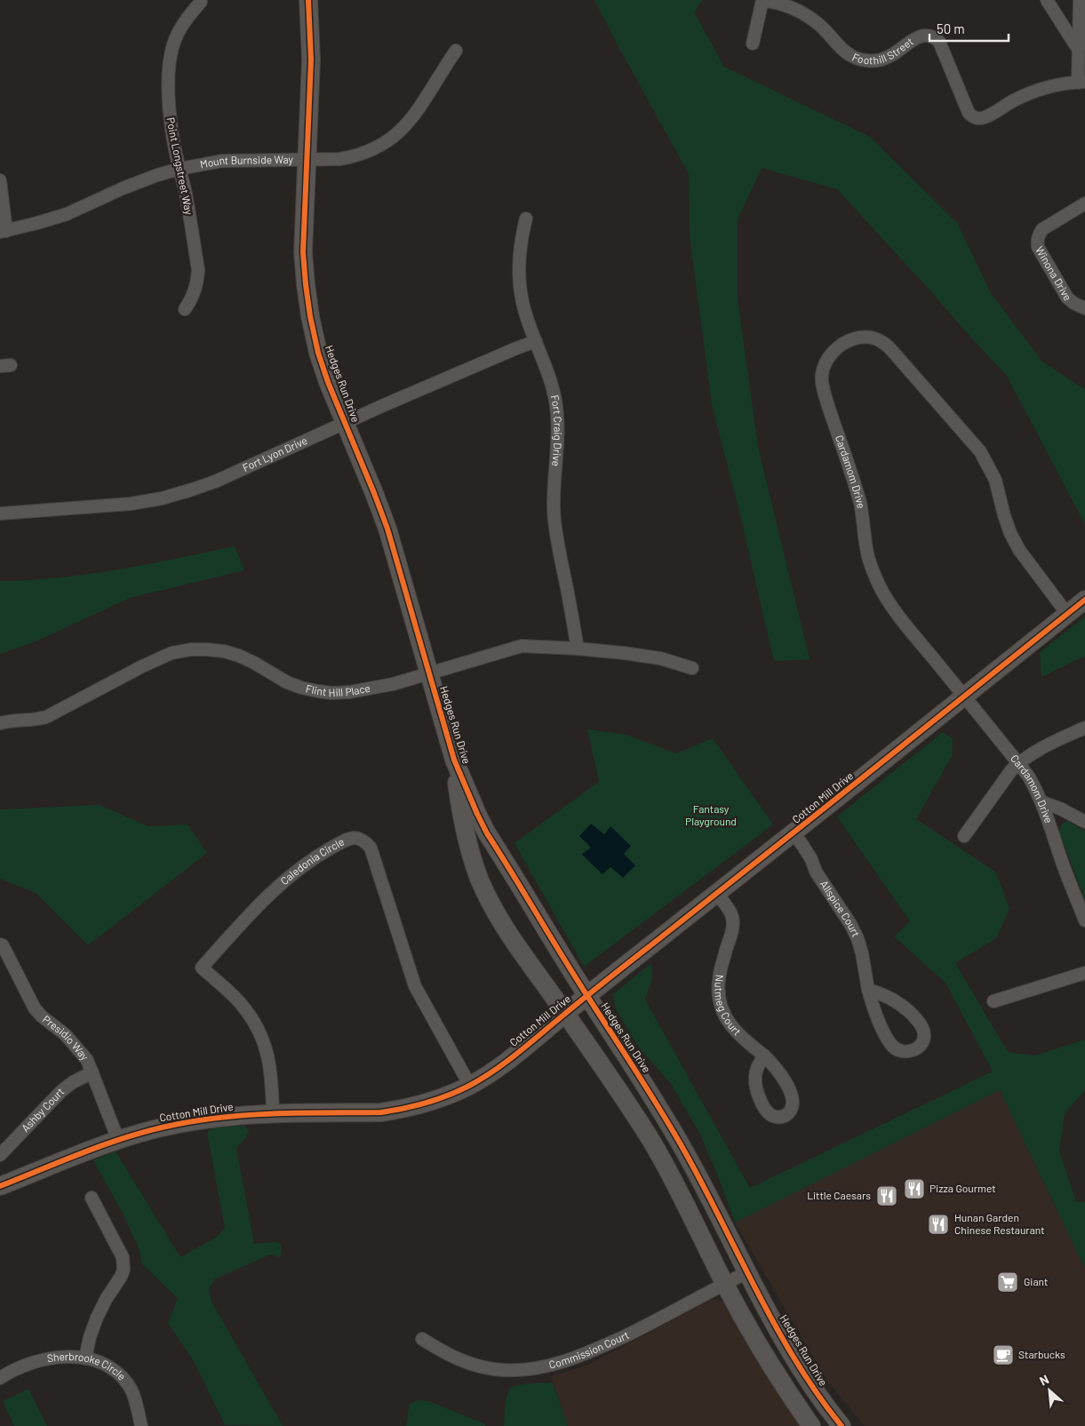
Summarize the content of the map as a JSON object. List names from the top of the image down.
{
  "streets": {
    "street": [
      "Foothill Street",
      "Mount Burnside Way",
      "Point Longstreet Way",
      "Winona Drive",
      "Hedges Run Drive",
      "Fort Craig Drive",
      "Fort Lyon Drive",
      "Cardamom Drive",
      "Flint Hill Place",
      "Cotton Mill Drive",
      "Caledonia Circle",
      "Allspice Court",
      "Nutmeg Court",
      "Presidio Way",
      "Ashby Court",
      "Commission Court",
      "Sherbrooke Circle"
    ]
  },
  "crossings": [
    ["Mount Burnside Way", "Point Longstreet Way"],
    ["Mount Burnside Way", "Hedges Run Drive"],
    ["Hedges Run Drive", "Fort Lyon Drive"],
    ["Hedges Run Drive", "Flint Hill Place"],
    ["Hedges Run Drive", "Cotton Mill Drive"],
    ["Hedges Run Drive", "Commission Court"],
    ["Fort Craig Drive", "Fort Lyon Drive"],
    ["Fort Craig Drive", "Flint Hill Place"],
    ["Cardamom Drive", "Cotton Mill Drive"],
    ["Cotton Mill Drive", "Caledonia Circle"],
    ["Cotton Mill Drive", "Allspice Court"],
    ["Cotton Mill Drive", "Nutmeg Court"],
    ["Cotton Mill Drive", "Presidio Way"],
    ["Presidio Way", "Ashby Court"]
  ],
  "parks": ["Fantasy Playground"],
  "places": {
    "restaurant": ["Pizza Gourmet", "Little Caesars", "Hunan Garden Chinese Restaurant"],
    "supermarket": ["Giant"],
    "cafe": ["Starbucks"]
  },
  "scale_bar": "50 m",
  "north": "top left"
}
